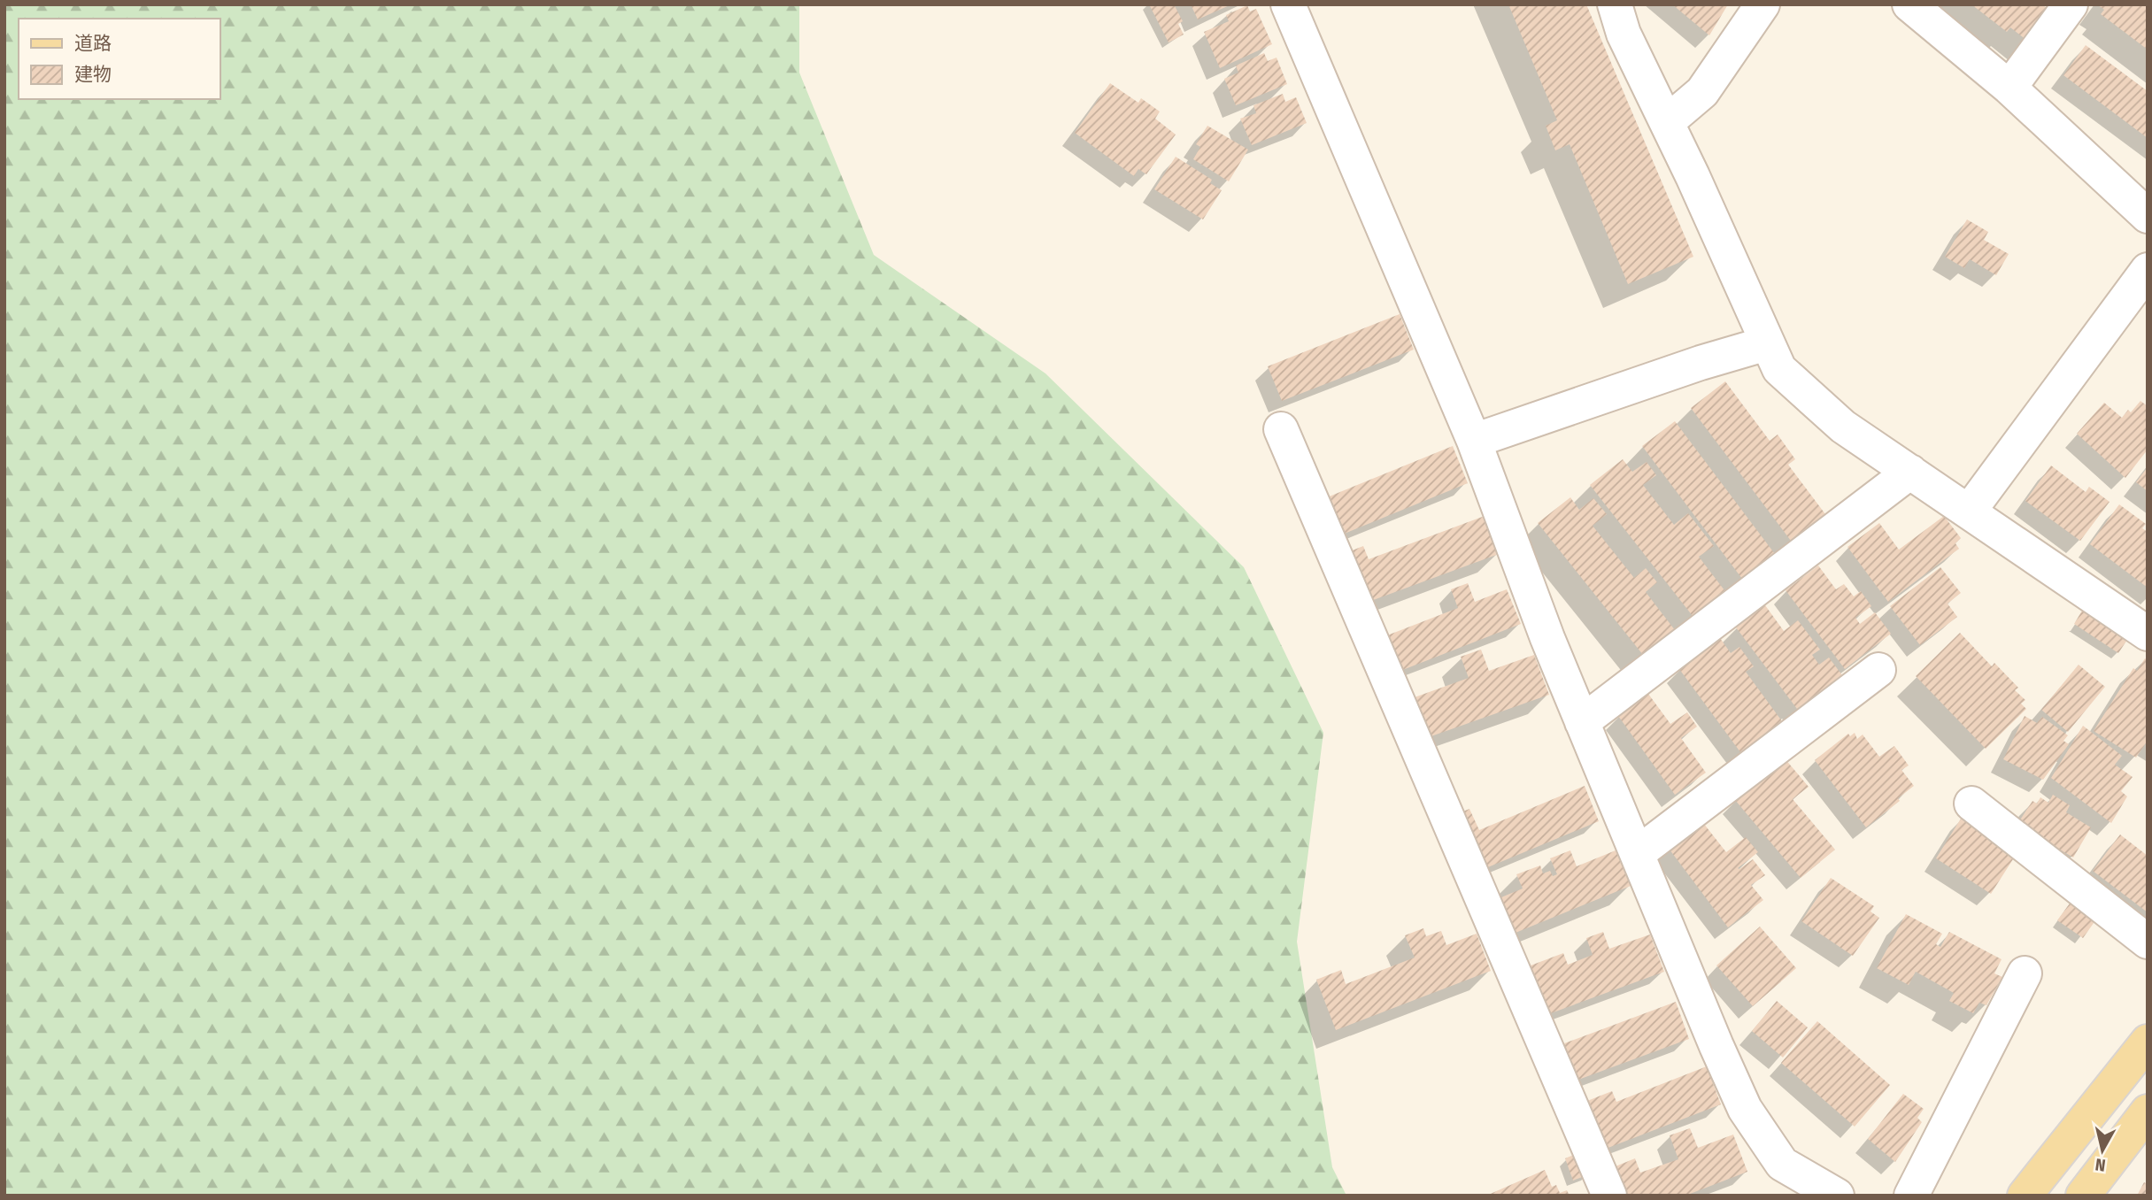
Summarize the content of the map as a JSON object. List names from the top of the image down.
{
  "legend": ["道路", "建物"],
  "north": "bottom"
}
